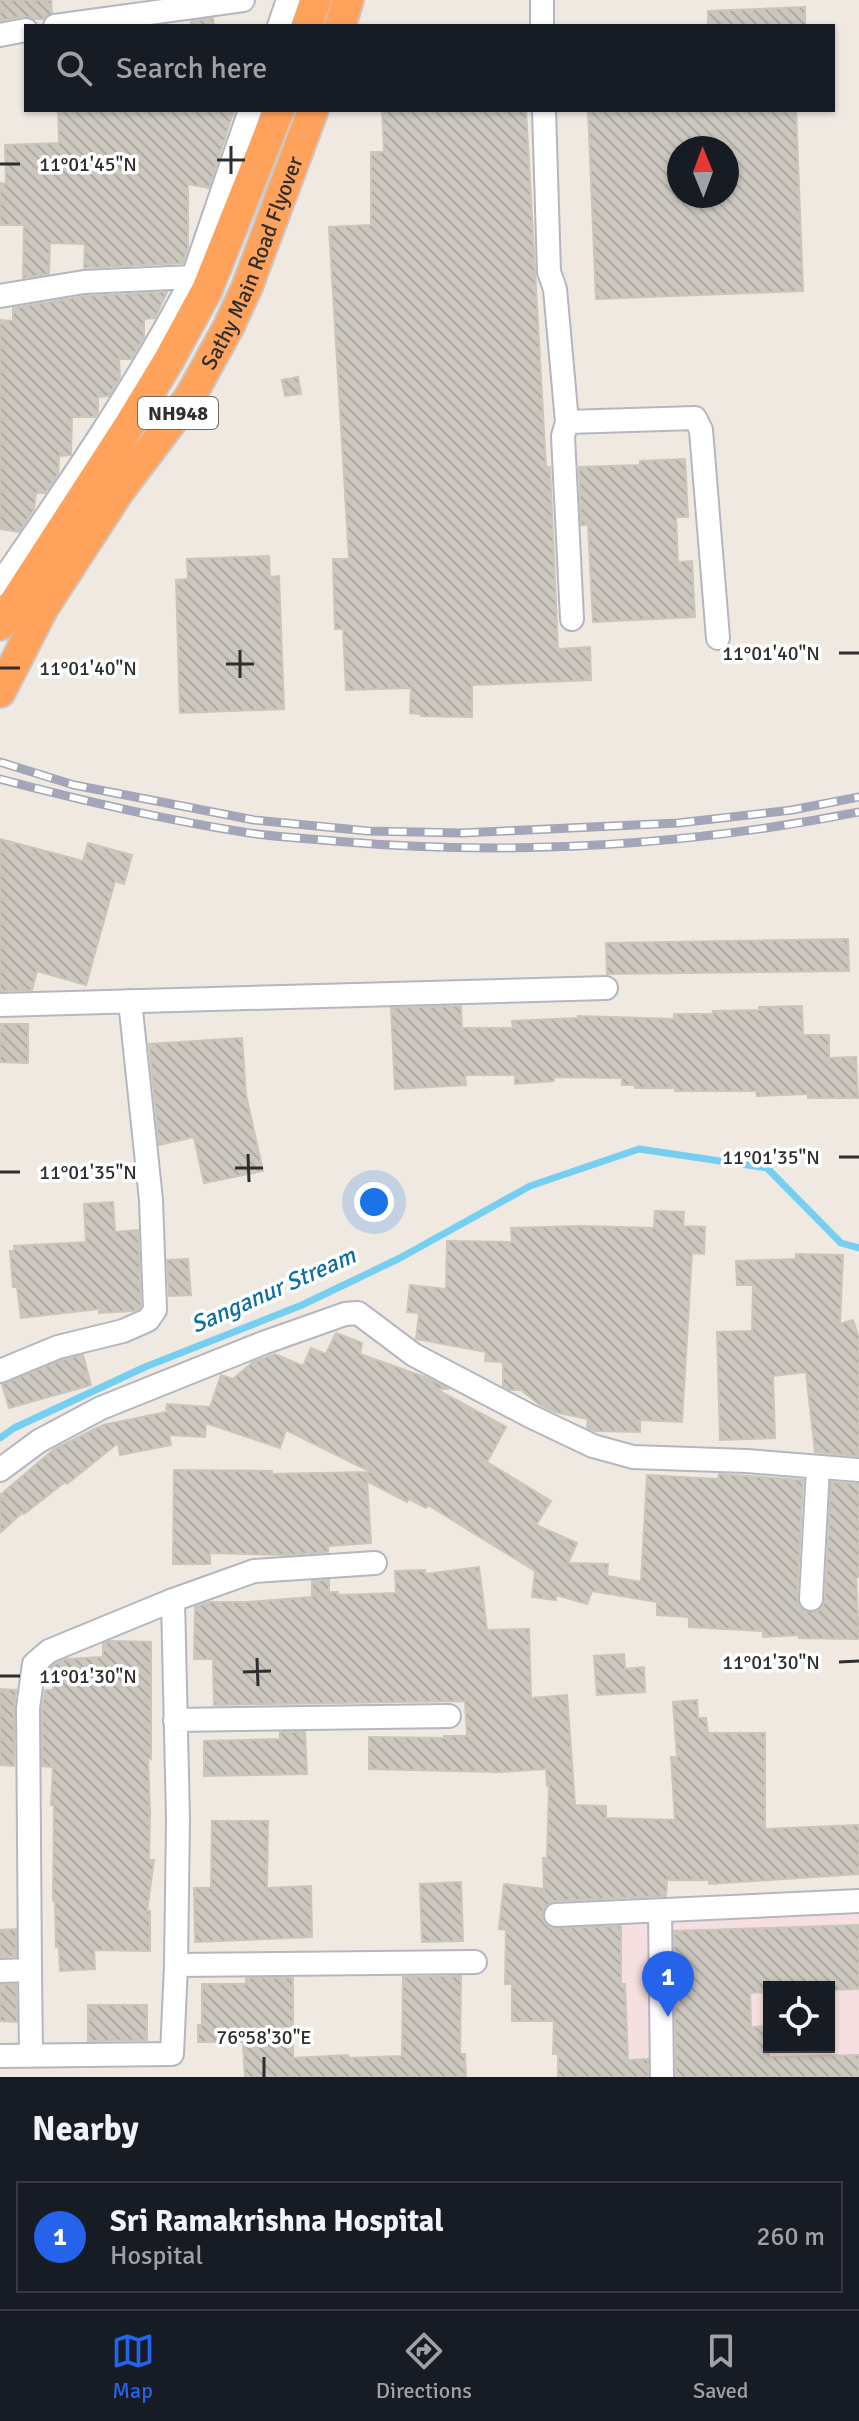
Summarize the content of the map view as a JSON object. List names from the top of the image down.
{
  "streets": {
    "highway": ["Sathy Main Road Flyover", "NH948"]
  },
  "water": ["Sanganur Stream"],
  "north": "top",
  "page": {
    "search": "Search here",
    "pins": "1",
    "heading": "Nearby",
    "list": [
      {
        "mark": "1",
        "name": "Sri Ramakrishna Hospital",
        "note": "Hospital",
        "value": "260 m"
      }
    ],
    "nav": ["Map", "Directions", "Saved"]
  },
  "coordinates": [
    "11°01'45\"N",
    "11°01'40\"N",
    "11°01'35\"N",
    "11°01'30\"N",
    "76°58'30\"E"
  ]
}
